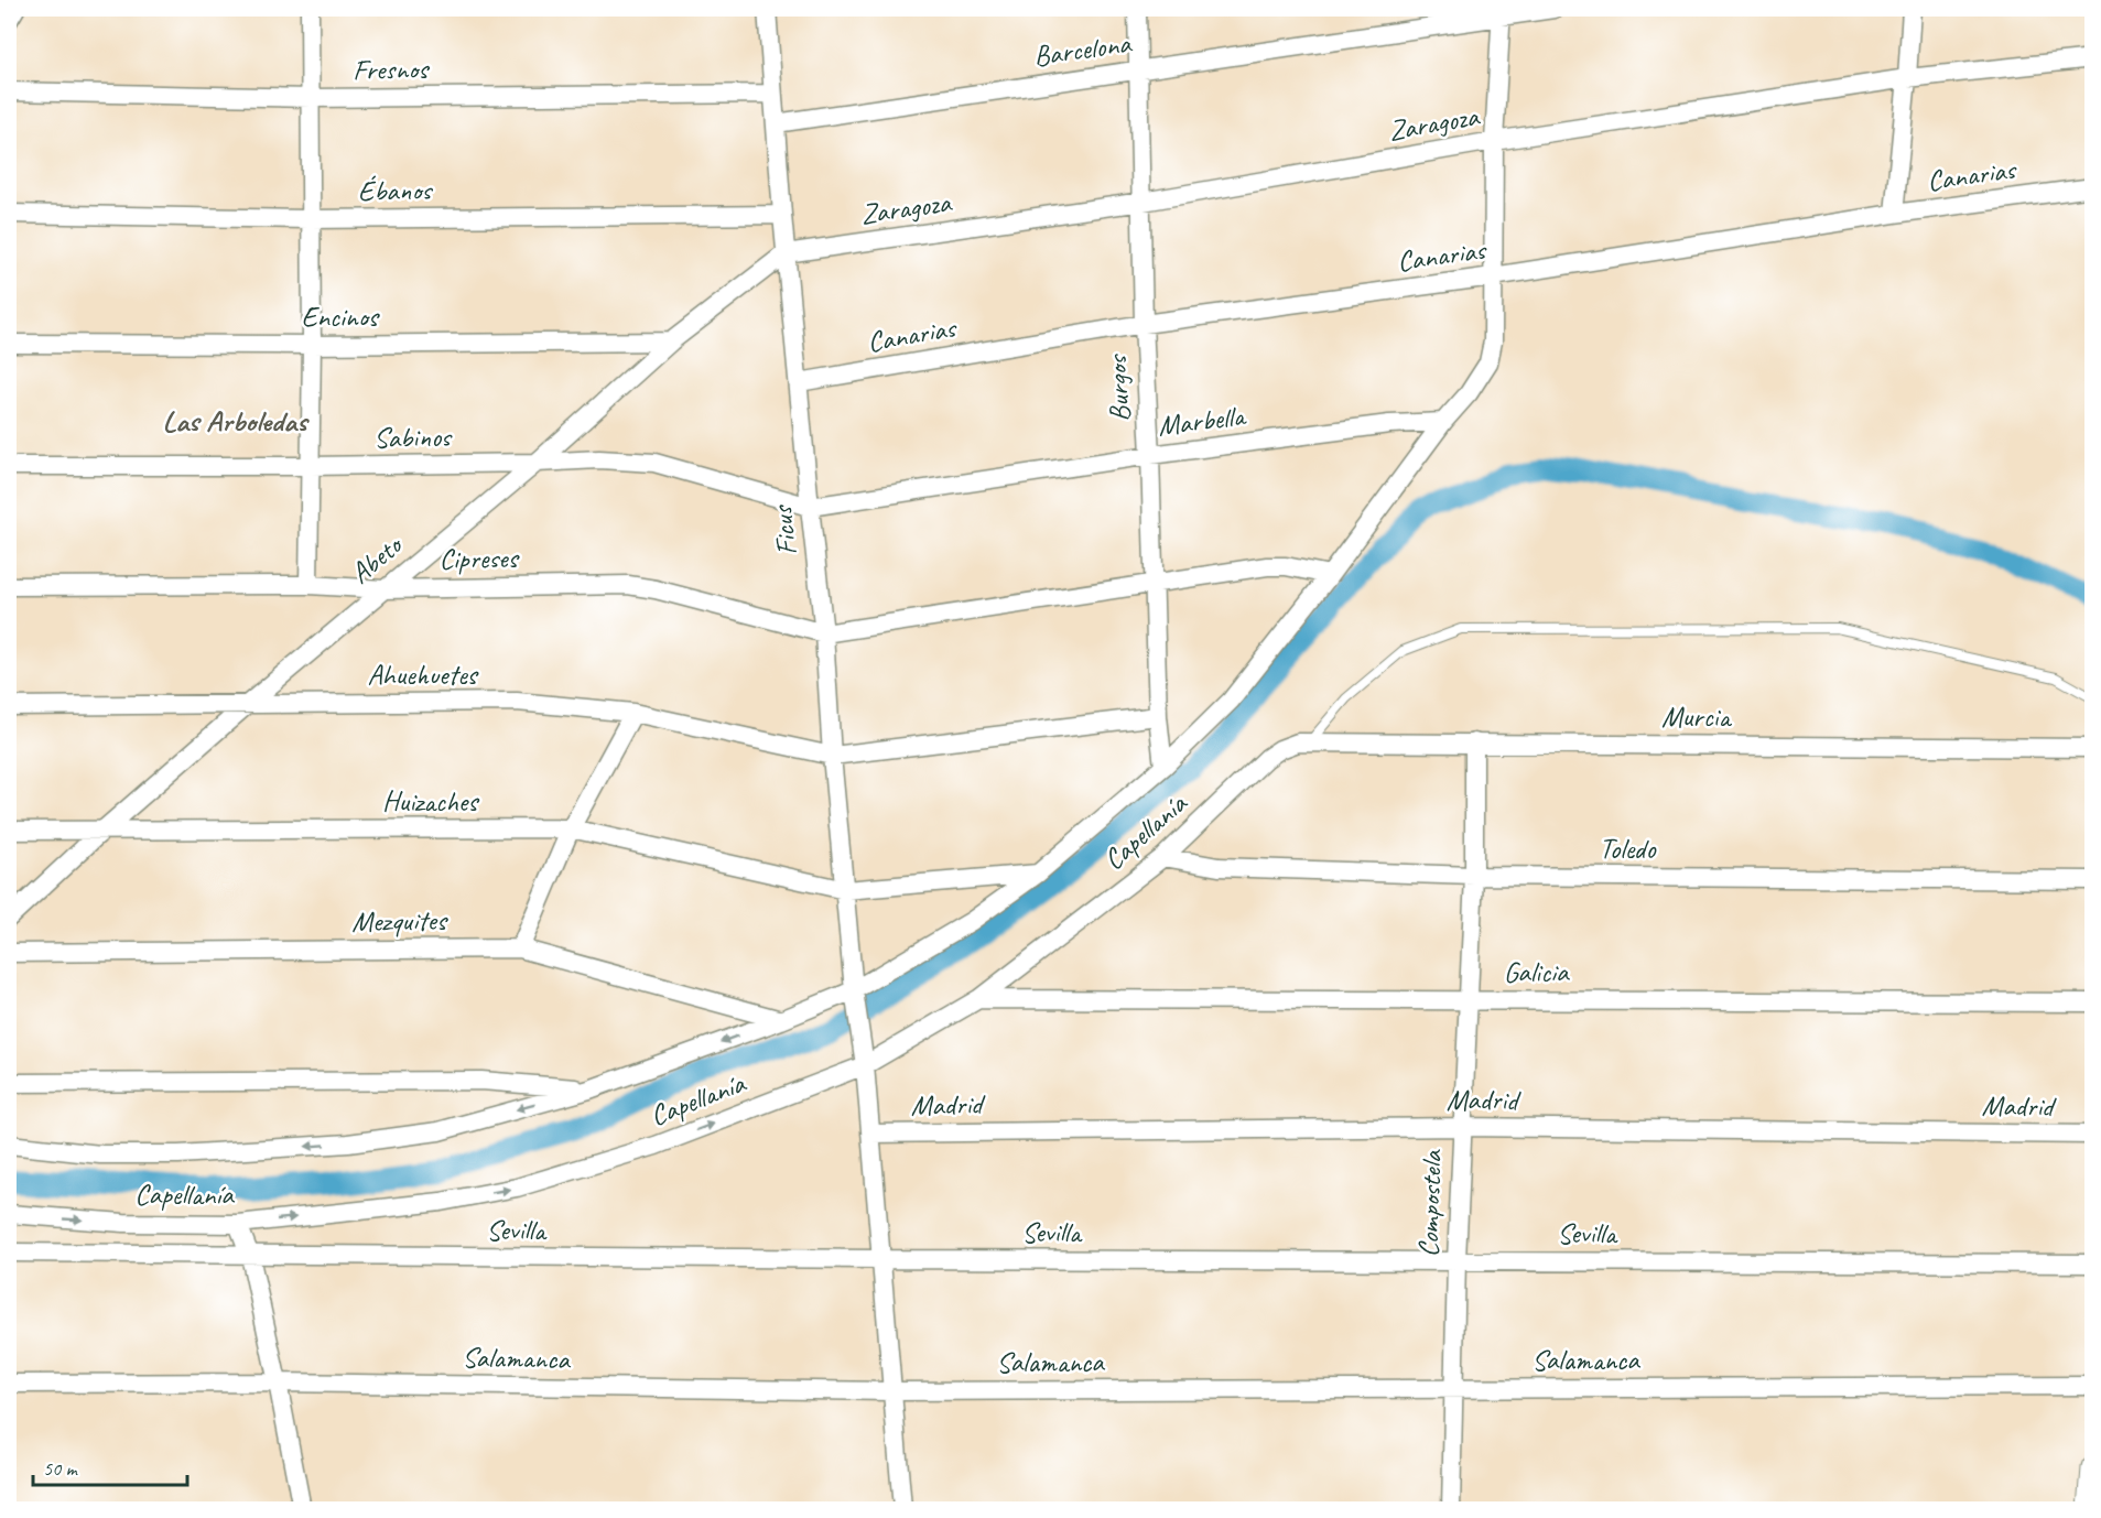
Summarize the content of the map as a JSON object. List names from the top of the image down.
{
  "streets": {
    "street": [
      "Barcelona",
      "Fresnos",
      "Zaragoza",
      "Canarias",
      "Ébanos",
      "Encinos",
      "Burgos",
      "Marbella",
      "Sabinos",
      "Ficus",
      "Cipreses",
      "Abeto",
      "Ahuehuetes",
      "Murcia",
      "Huizaches",
      "Capellanía",
      "Toledo",
      "Mezquites",
      "Galicia",
      "Madrid",
      "Compostela",
      "Sevilla",
      "Salamanca"
    ]
  },
  "crossings": [
    ["Barcelona", "Burgos"],
    ["Barcelona", "Ficus"],
    ["Fresnos", "Ficus"],
    ["Zaragoza", "Burgos"],
    ["Zaragoza", "Ficus"],
    ["Zaragoza", "Abeto"],
    ["Canarias", "Burgos"],
    ["Canarias", "Ficus"],
    ["Canarias", "Capellanía"],
    ["Ébanos", "Ficus"],
    ["Encinos", "Abeto"],
    ["Burgos", "Marbella"],
    ["Burgos", "Ahuehuetes"],
    ["Burgos", "Capellanía"],
    ["Marbella", "Sabinos"],
    ["Marbella", "Ficus"],
    ["Marbella", "Capellanía"],
    ["Sabinos", "Ficus"],
    ["Sabinos", "Abeto"],
    ["Ficus", "Cipreses"],
    ["Ficus", "Abeto"],
    ["Ficus", "Ahuehuetes"],
    ["Ficus", "Huizaches"],
    ["Ficus", "Capellanía"],
    ["Ficus", "Madrid"],
    ["Ficus", "Sevilla"],
    ["Ficus", "Salamanca"],
    ["Cipreses", "Abeto"],
    ["Abeto", "Ahuehuetes"],
    ["Abeto", "Huizaches"],
    ["Murcia", "Capellanía"],
    ["Murcia", "Compostela"],
    ["Huizaches", "Capellanía"],
    ["Capellanía", "Toledo"],
    ["Capellanía", "Mezquites"],
    ["Capellanía", "Galicia"],
    ["Toledo", "Compostela"],
    ["Galicia", "Compostela"],
    ["Madrid", "Compostela"],
    ["Compostela", "Sevilla"],
    ["Compostela", "Salamanca"]
  ],
  "districts": ["Las Arboledas"],
  "scale_bar": "50 m"
}
